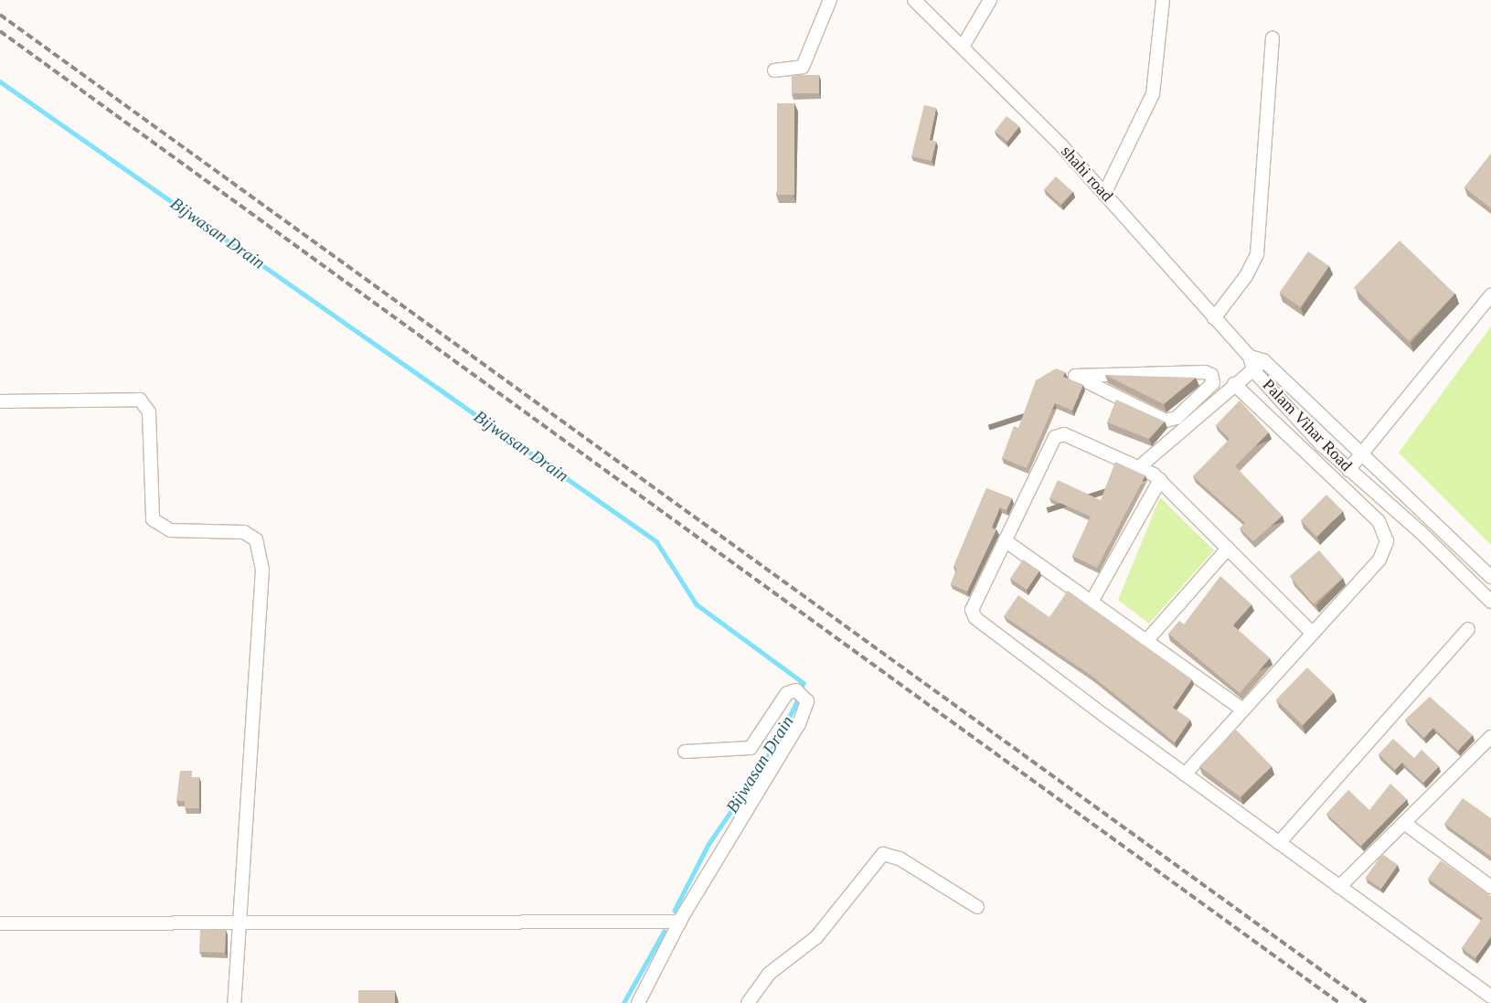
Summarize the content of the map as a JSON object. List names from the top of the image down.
{
  "streets": {
    "street": ["shahi road", "Palam Vihar Road"]
  },
  "crossings": [
    ["shahi road", "Palam Vihar Road"]
  ],
  "water": ["Bijwasan Drain"]
}
